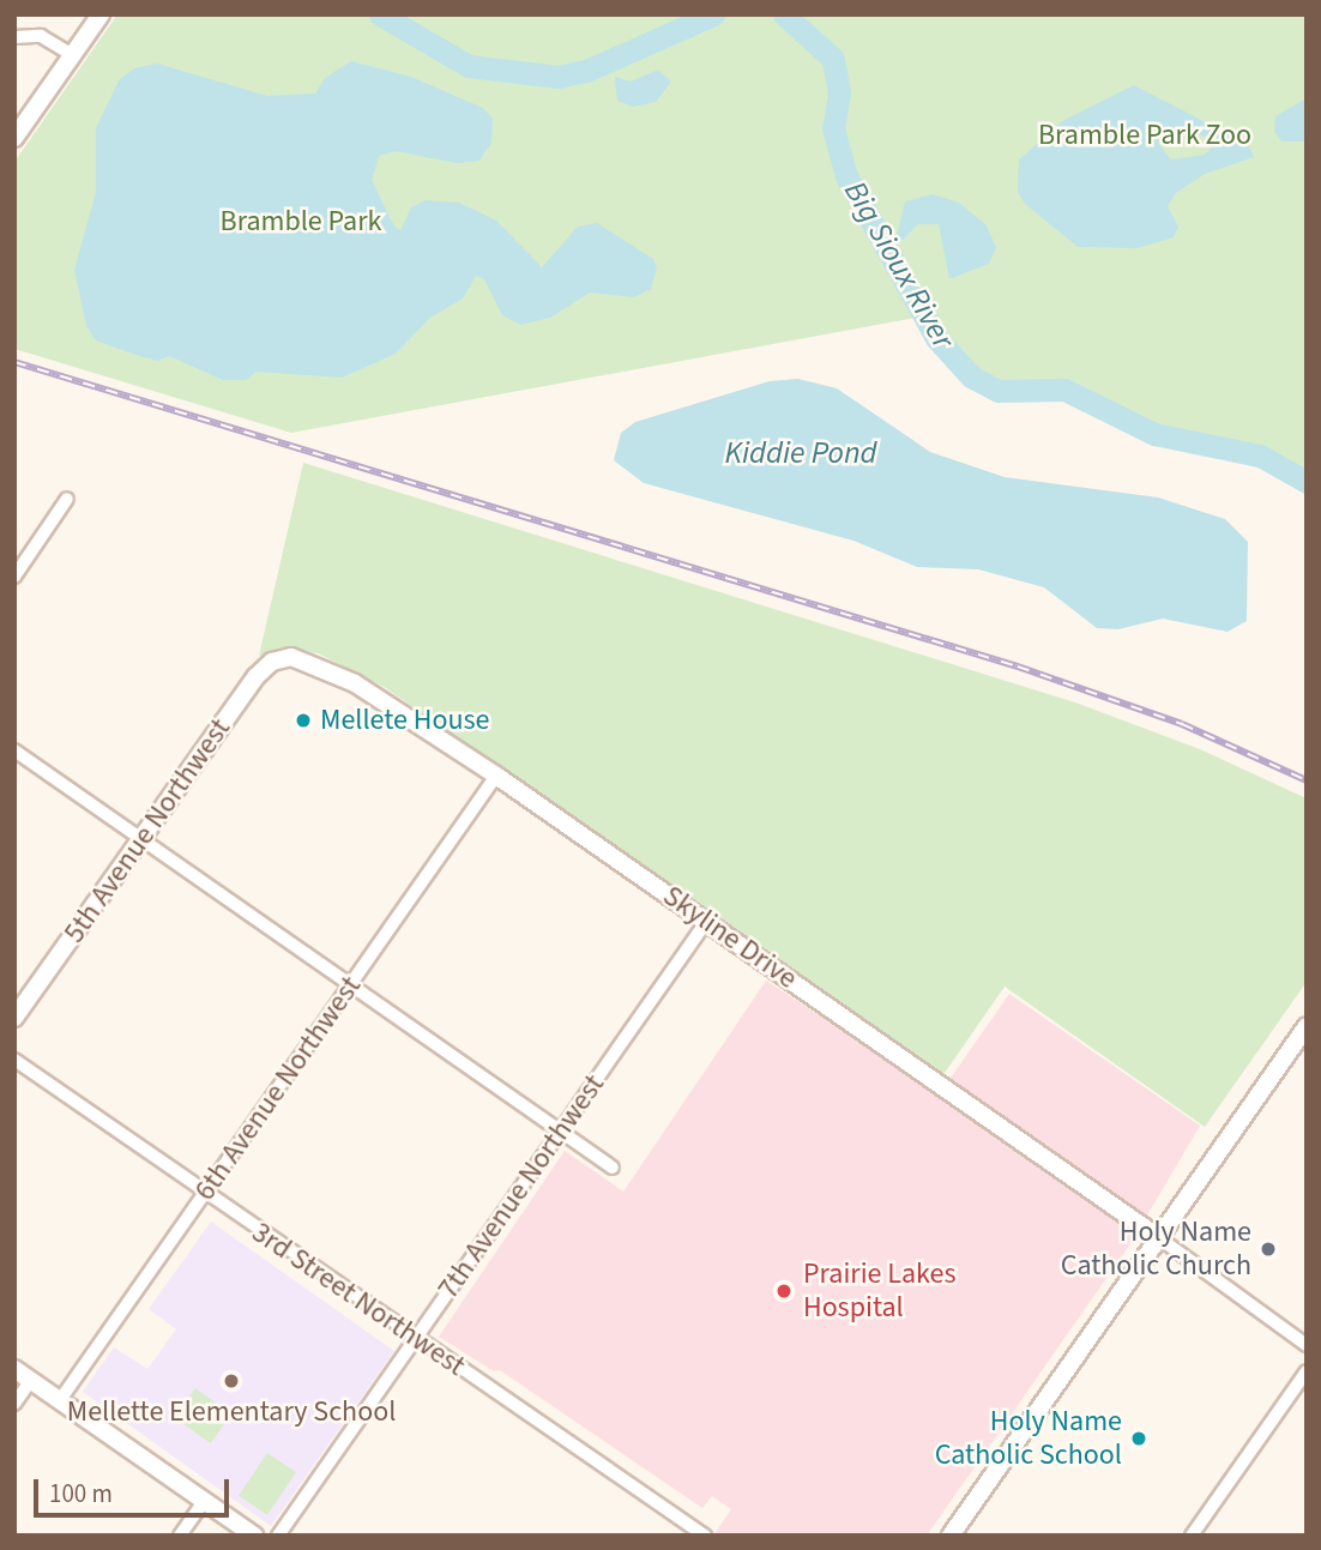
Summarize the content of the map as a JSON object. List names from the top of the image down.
{
  "streets": {
    "street": [
      "5th Avenue Northwest",
      "Skyline Drive",
      "6th Avenue Northwest",
      "7th Avenue Northwest",
      "3rd Street Northwest"
    ]
  },
  "crossings": [
    ["5th Avenue Northwest", "Skyline Drive"],
    ["Skyline Drive", "6th Avenue Northwest"],
    ["Skyline Drive", "7th Avenue Northwest"],
    ["6th Avenue Northwest", "3rd Street Northwest"],
    ["7th Avenue Northwest", "3rd Street Northwest"]
  ],
  "water": ["Big Sioux River", "Kiddie Pond"],
  "parks": ["Bramble Park Zoo", "Bramble Park"],
  "places": [
    "Mellete House",
    "Holy Name Catholic Church",
    "Prairie Lakes Hospital",
    "Mellette Elementary School",
    "Holy Name Catholic School"
  ],
  "scale_bar": "100 m"
}
